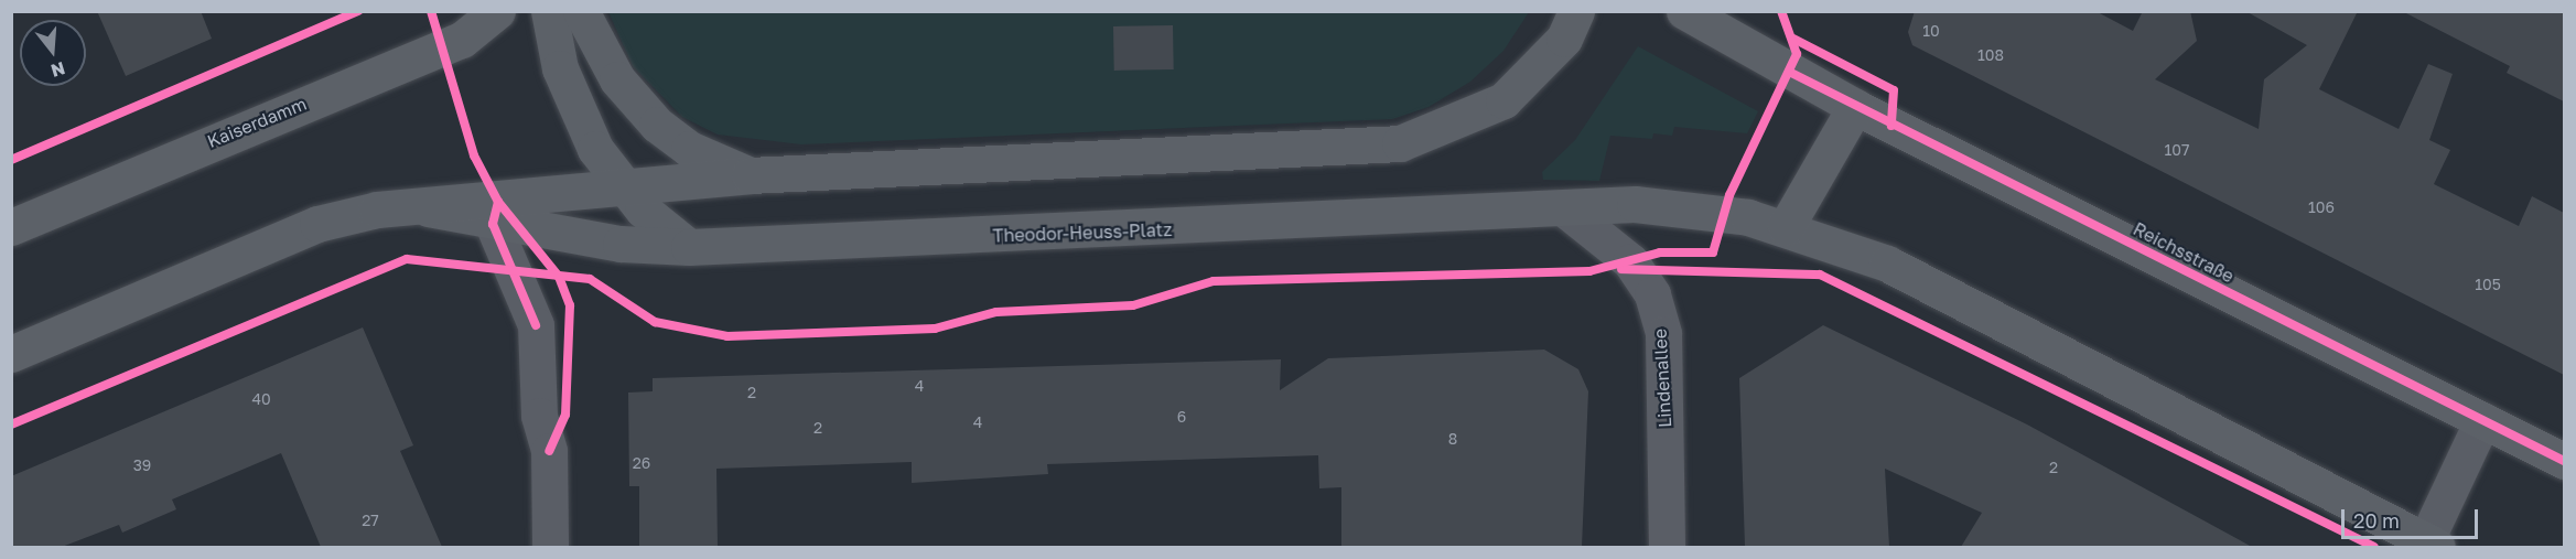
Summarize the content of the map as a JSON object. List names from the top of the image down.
{
  "streets": {
    "main road": ["Kaiserdamm", "Theodor-Heuss-Platz", "Reichsstraße"],
    "street": ["Lindenallee"]
  },
  "crossings": [
    ["Theodor-Heuss-Platz", "Lindenallee"]
  ],
  "house_numbers": [
    "10",
    "108",
    "107",
    "106",
    "105",
    "4",
    "2",
    "40",
    "6",
    "4",
    "2",
    "8",
    "26",
    "39",
    "2",
    "27"
  ],
  "scale_bar": "20 m",
  "north": "bottom"
}
